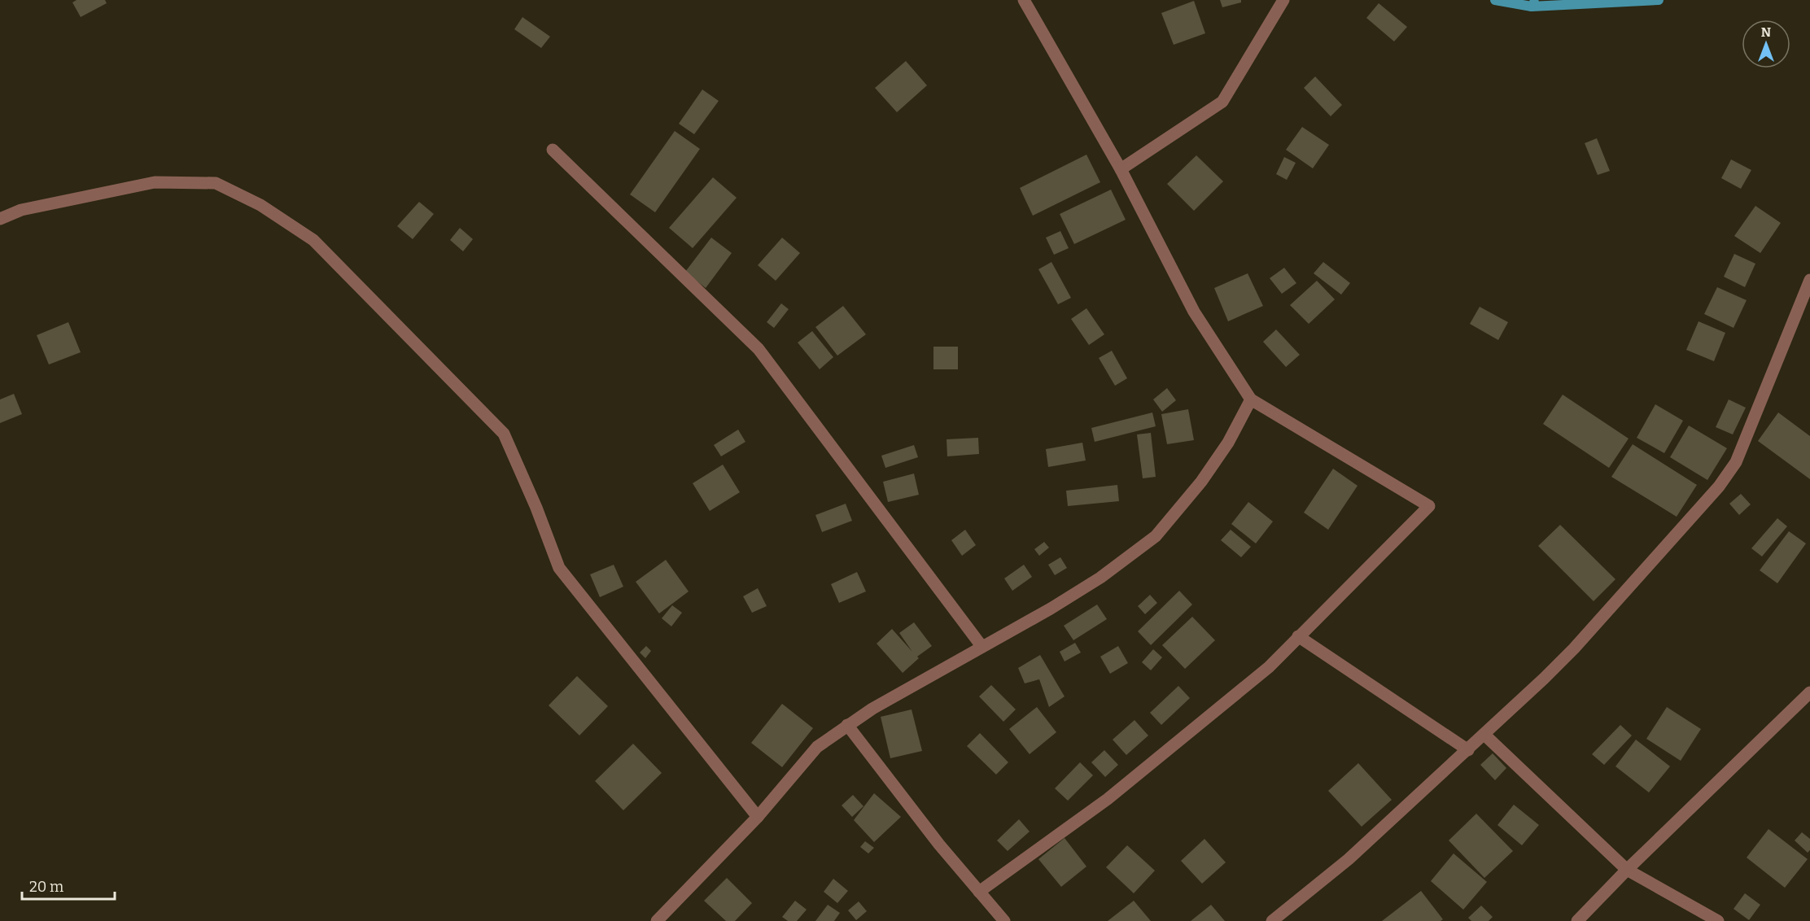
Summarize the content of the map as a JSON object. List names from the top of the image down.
{
  "scale_bar": "20 m",
  "north": "top"
}
